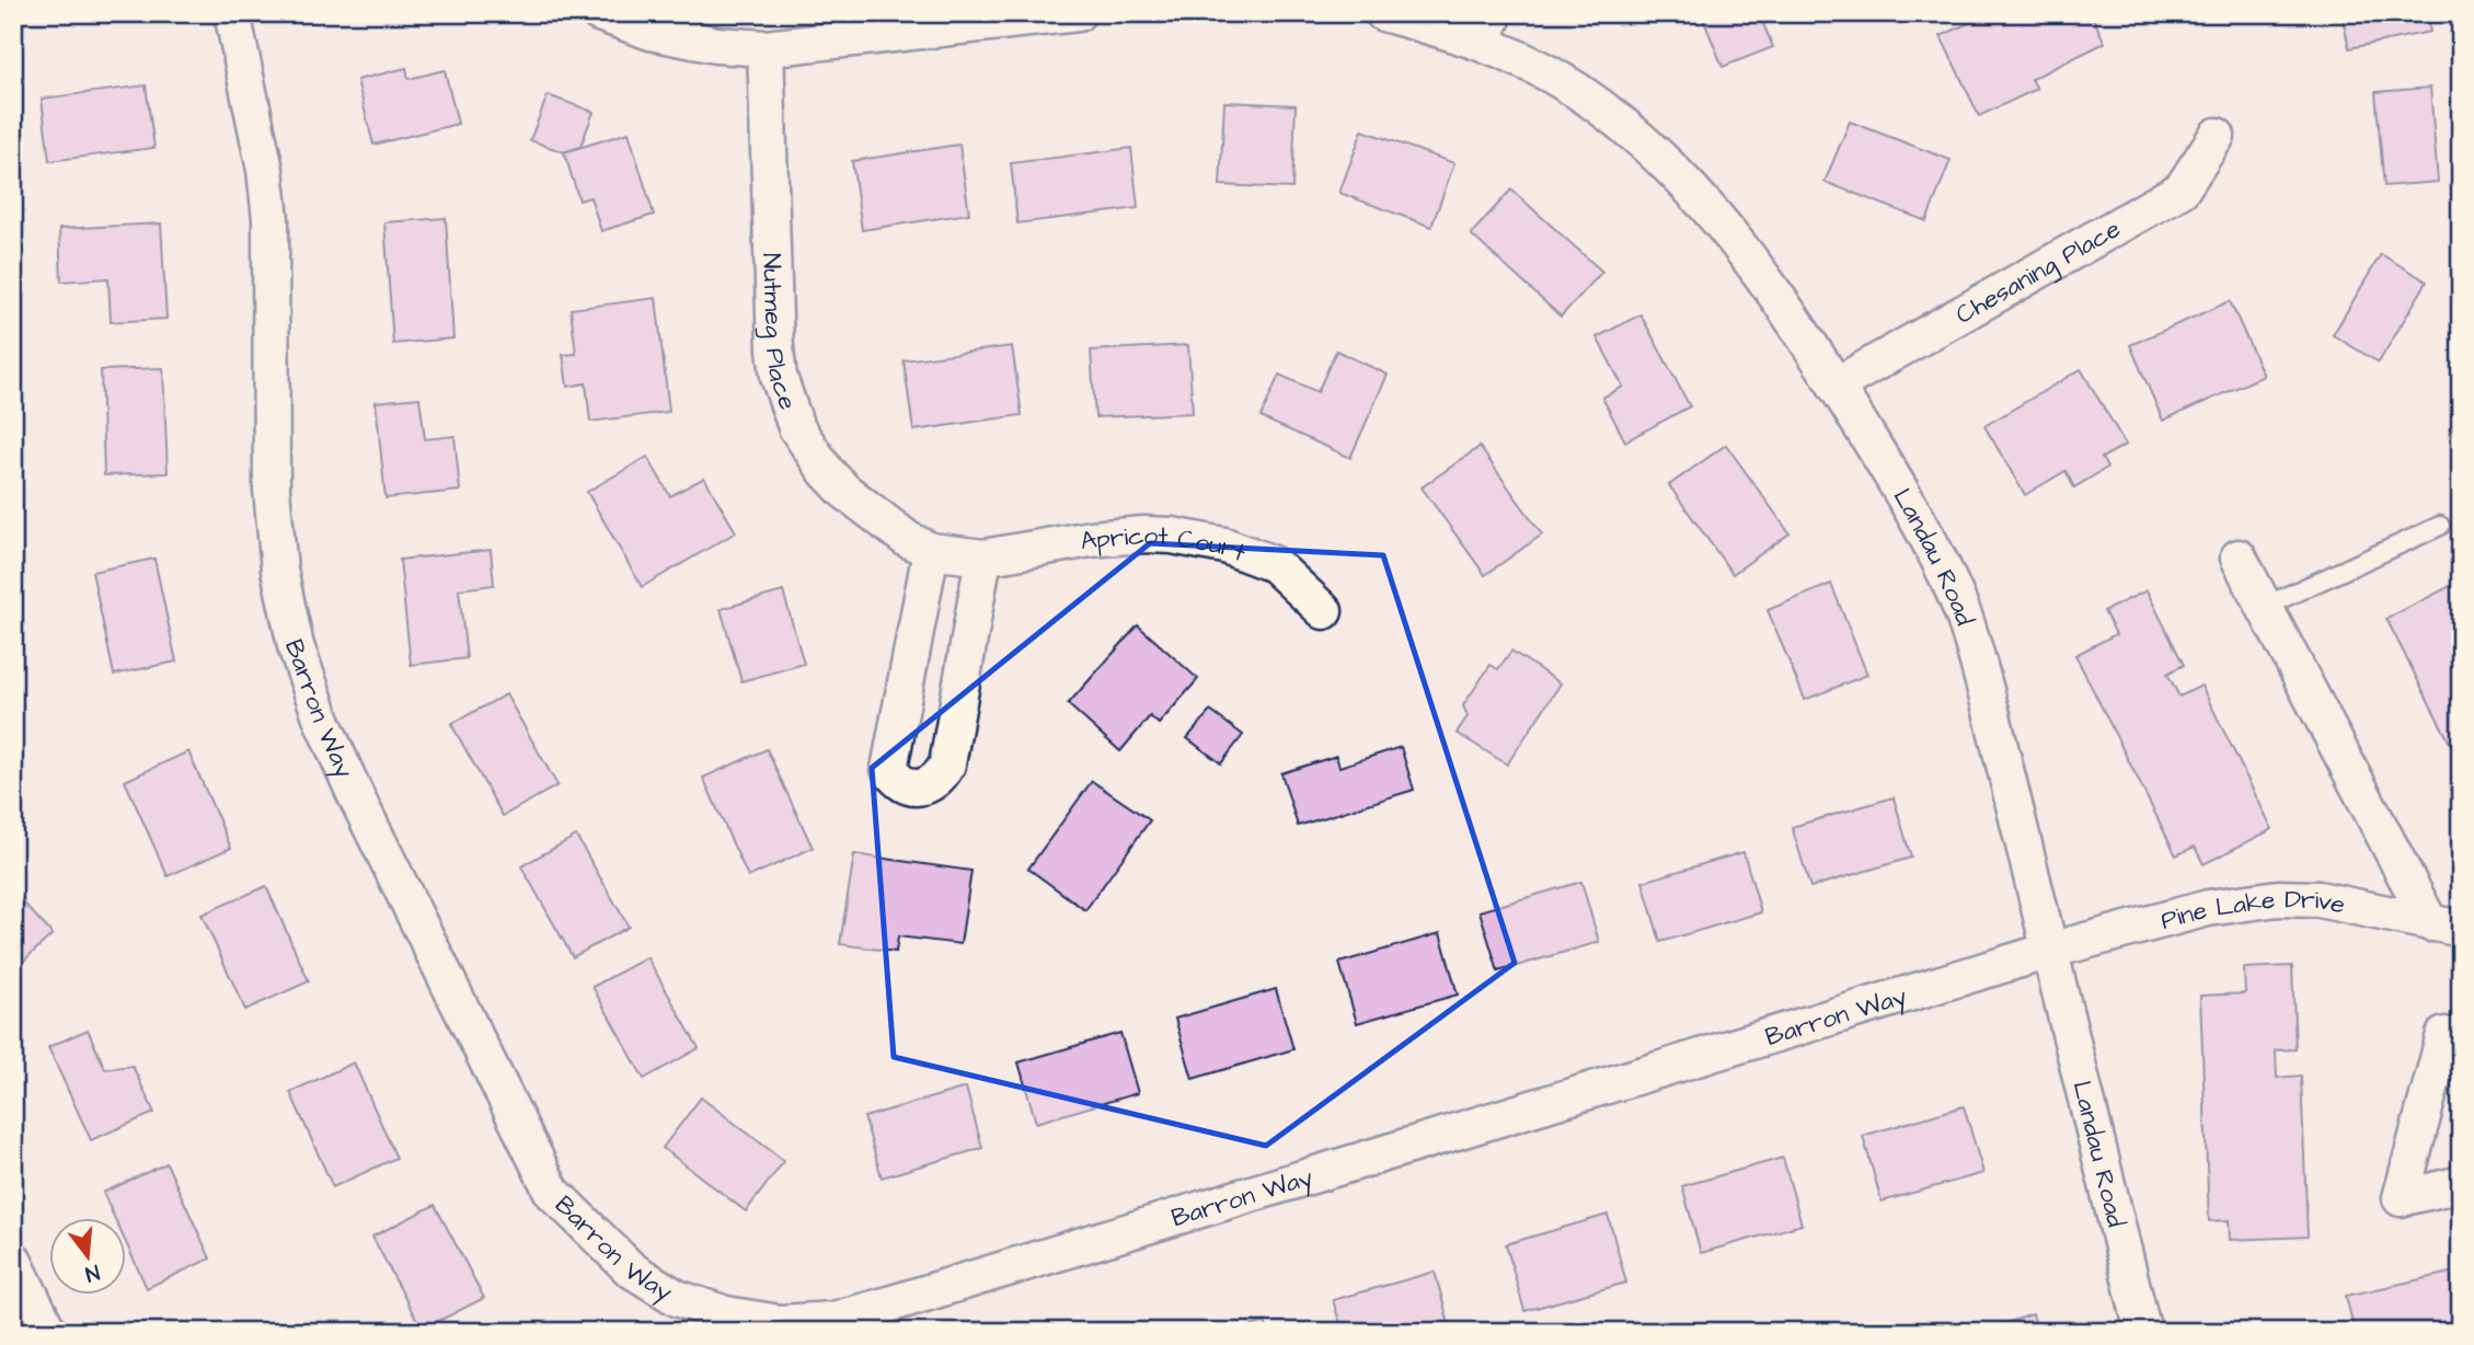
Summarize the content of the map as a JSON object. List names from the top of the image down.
{
  "streets": {
    "street": [
      "Chesaning Place",
      "Nutmeg Place",
      "Apricot Court",
      "Landau Road",
      "Barron Way",
      "Pine Lake Drive"
    ]
  },
  "crossings": [
    ["Chesaning Place", "Landau Road"],
    ["Nutmeg Place", "Apricot Court"],
    ["Landau Road", "Barron Way"],
    ["Landau Road", "Pine Lake Drive"],
    ["Barron Way", "Pine Lake Drive"]
  ],
  "north": "bottom"
}
